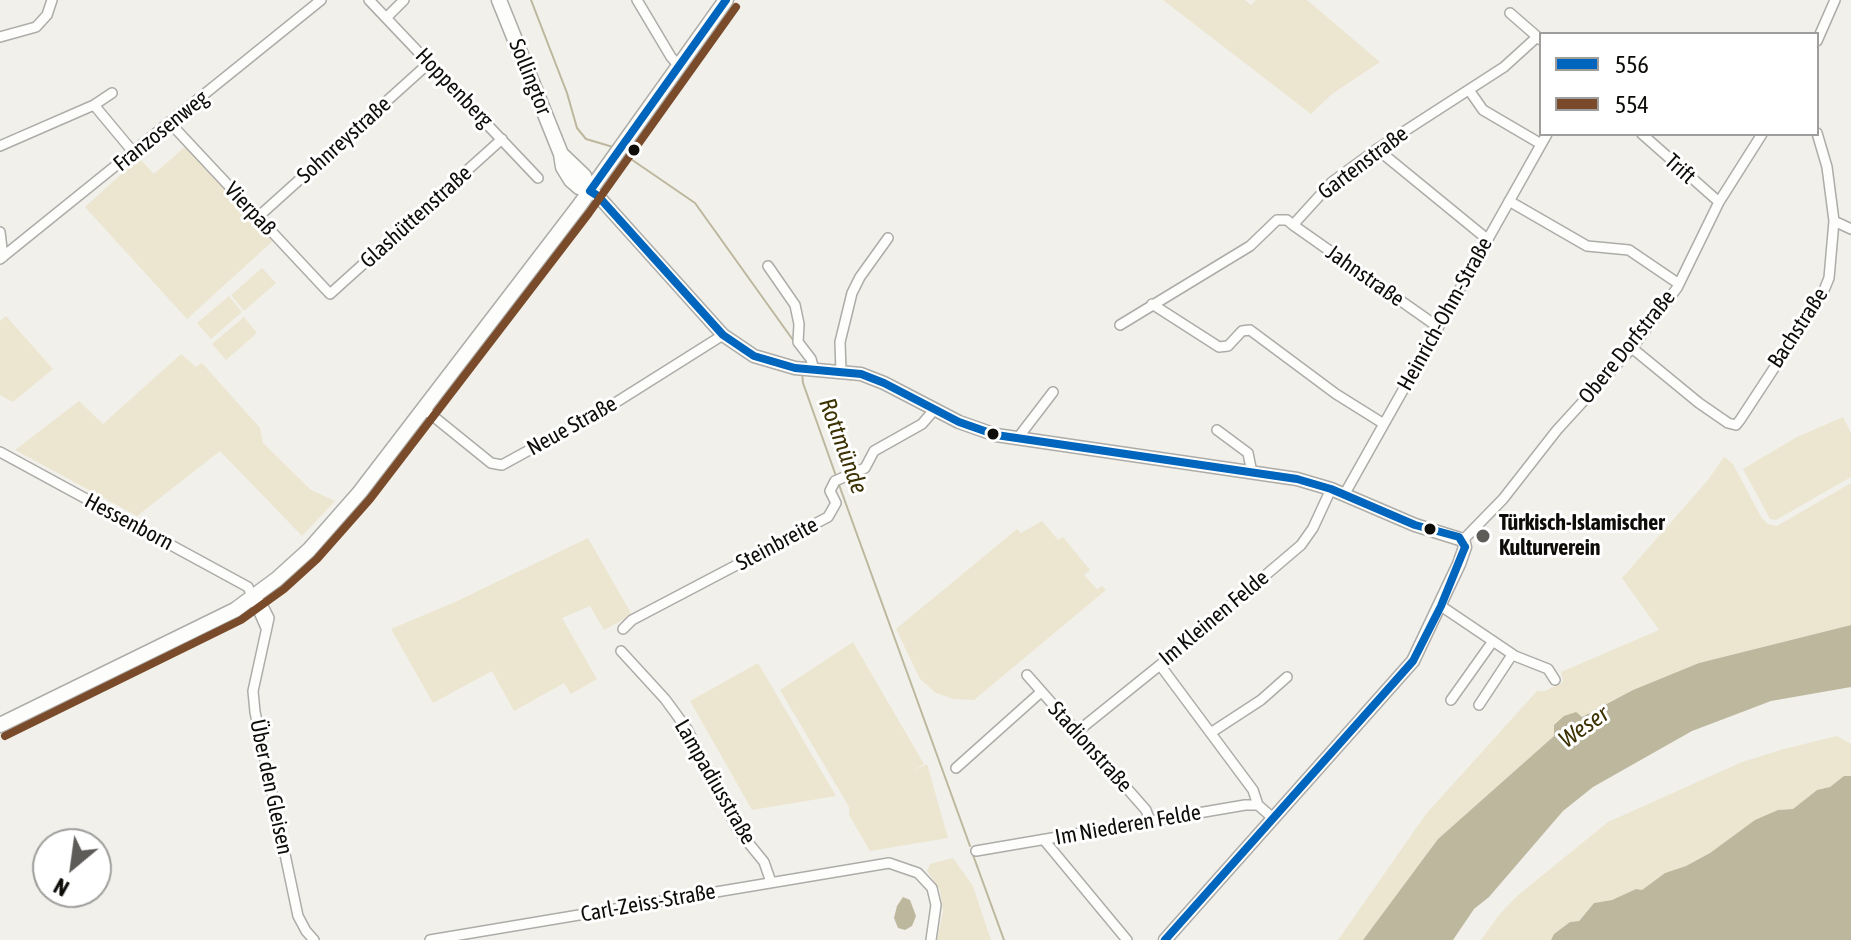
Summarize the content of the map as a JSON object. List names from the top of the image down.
{
  "streets": {
    "main road": ["Sollingtor"],
    "street": [
      "Hoppenberg",
      "Franzosenweg",
      "Sohnreystraße",
      "Gartenstraße",
      "Trift",
      "Vierpaß",
      "Glashüttenstraße",
      "Jahnstraße",
      "Heinrich-Ohm-Straße",
      "Bachstraße",
      "Obere Dorfstraße",
      "Neue Straße",
      "Hessenborn",
      "Steinbreite",
      "Im Kleinen Felde",
      "Stadionstraße",
      "Lampadiusstraße",
      "Über den Gleisen",
      "Im Niederen Felde",
      "Carl-Zeiss-Straße"
    ]
  },
  "crossings": [
    ["Hoppenberg", "Sohnreystraße"],
    ["Hoppenberg", "Glashüttenstraße"],
    ["Franzosenweg", "Vierpaß"],
    ["Sohnreystraße", "Vierpaß"],
    ["Gartenstraße", "Jahnstraße"],
    ["Trift", "Obere Dorfstraße"],
    ["Vierpaß", "Glashüttenstraße"],
    ["Jahnstraße", "Heinrich-Ohm-Straße"],
    ["Bachstraße", "Obere Dorfstraße"],
    ["Hessenborn", "Über den Gleisen"],
    ["Im Kleinen Felde", "Stadionstraße"],
    ["Stadionstraße", "Im Niederen Felde"],
    ["Lampadiusstraße", "Carl-Zeiss-Straße"]
  ],
  "water": ["Rottmünde", "Weser"],
  "places": ["Türkisch-Islamischer Kulturverein"],
  "lines": ["transit line 556", "transit line 554"],
  "legend": ["556", "554"],
  "north": "bottom left"
}
